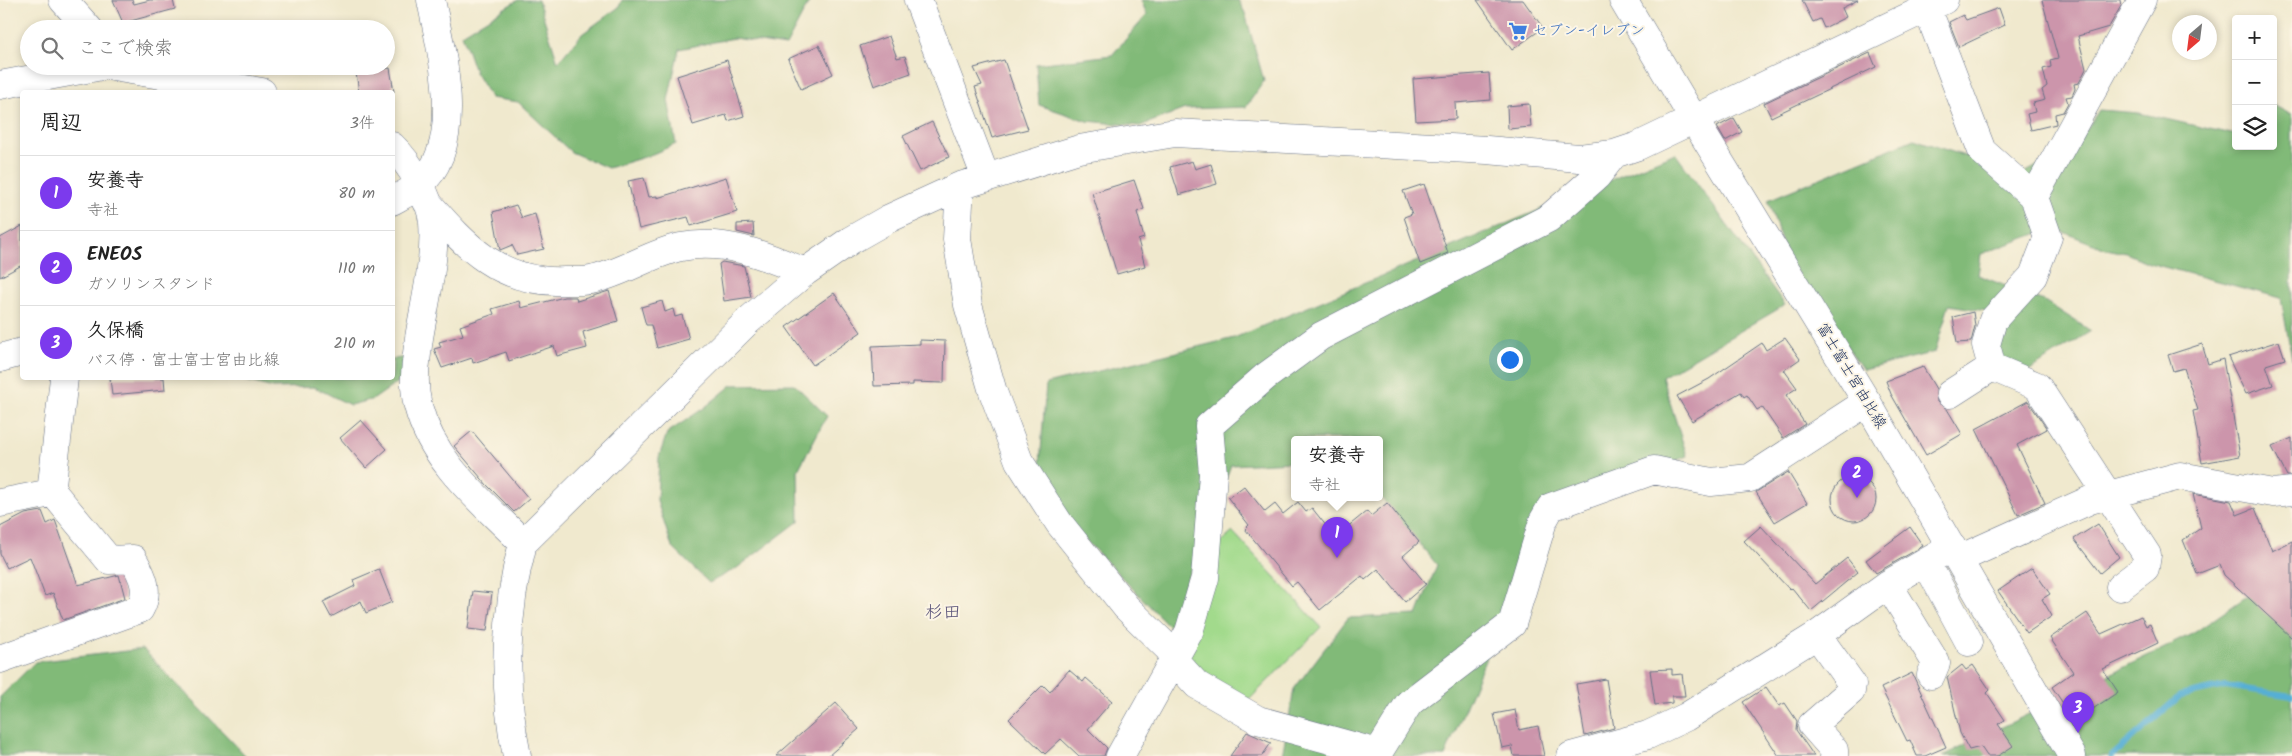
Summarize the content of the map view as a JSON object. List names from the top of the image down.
{
  "streets": {
    "street": ["富士富士宮由比線"]
  },
  "districts": ["杉田"],
  "places": {
    "supermarket": ["セブン-イレブン"]
  },
  "north": "bottom left",
  "page": {
    "map_buttons": ["+", "−"],
    "search": "ここで検索",
    "heading": ["周辺", "3件"],
    "list": [
      {
        "mark": "1",
        "name": "安養寺",
        "note": "寺社",
        "value": "80 m"
      },
      {
        "mark": "2",
        "name": "ENEOS",
        "note": "ガソリンスタンド",
        "value": "110 m"
      },
      {
        "mark": "3",
        "name": "久保橋",
        "note": "バス停 · 富士富士宮由比線",
        "value": "210 m"
      }
    ],
    "popup": ["安養寺", "寺社"],
    "pins": ["2", "1", "3"]
  }
}
